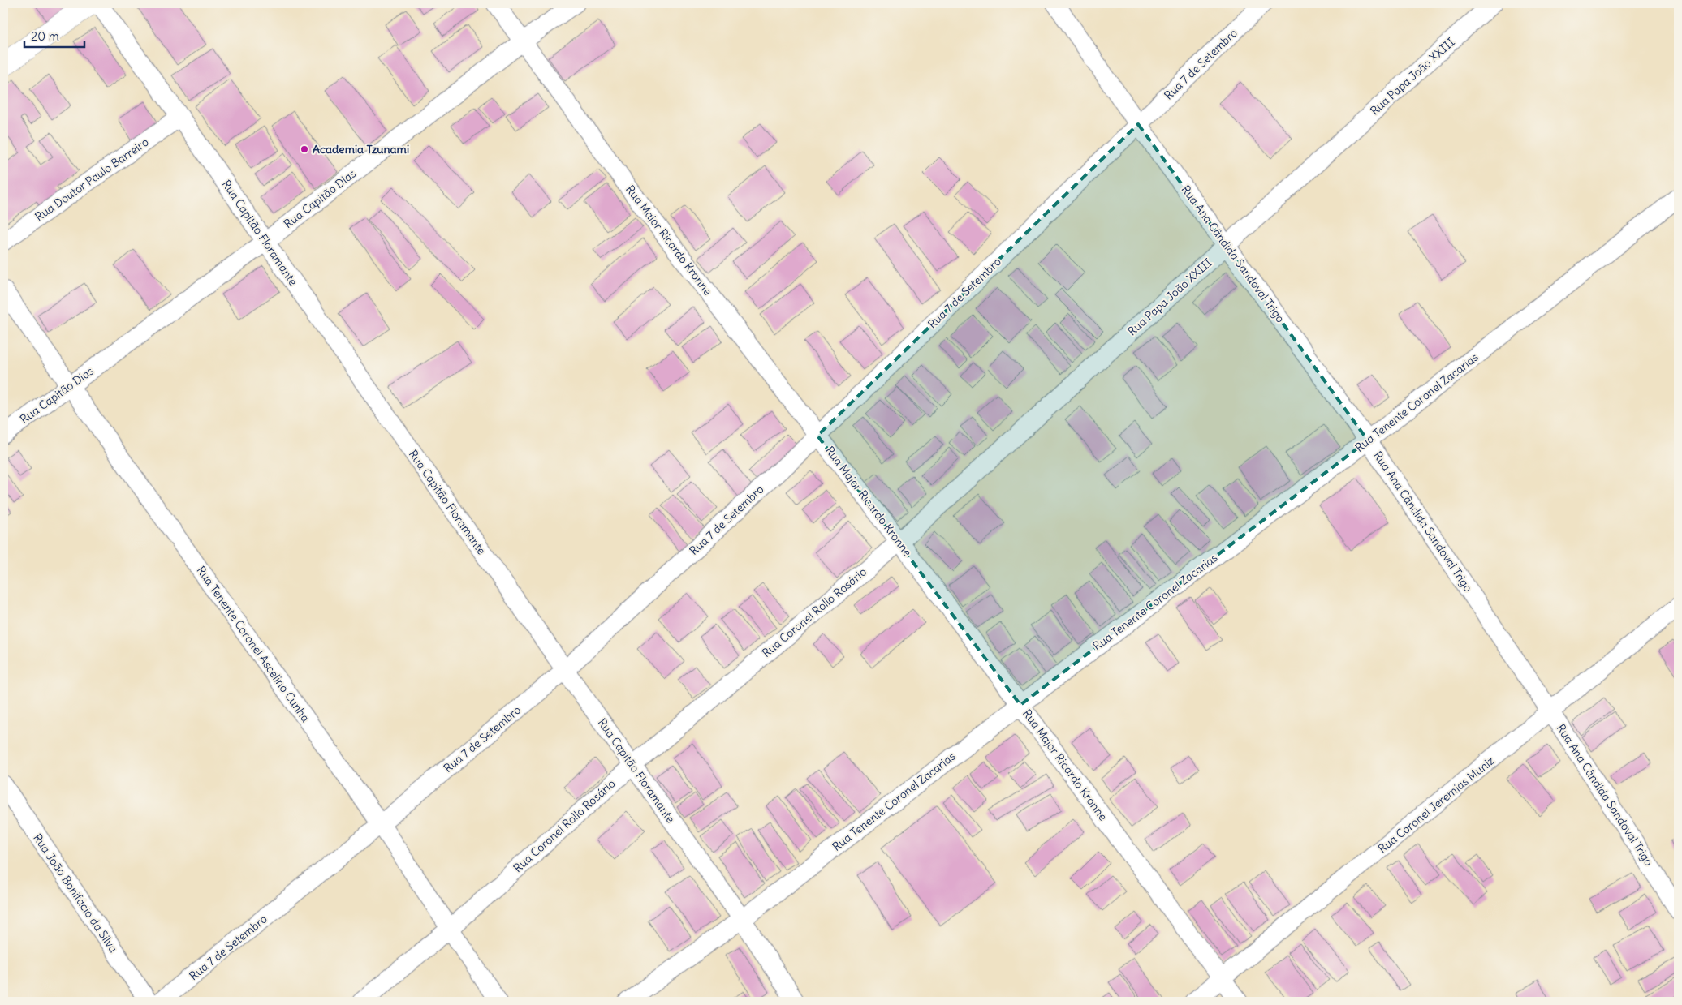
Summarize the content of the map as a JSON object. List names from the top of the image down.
{
  "streets": {
    "street": [
      "Rua 7 de Setembro",
      "Rua Papa João XXIII",
      "Rua Doutor Paulo Barreiro",
      "Rua Capitão Dias",
      "Rua Capitão Floramante",
      "Rua Major Ricardo Kronne",
      "Rua Ana Cândida Sandoval Trigo",
      "Rua Tenente Coronel Zacarias",
      "Rua Coronel Rollo Rosário",
      "Rua Tenente Coronel Ascelino Cunha",
      "Rua Coronel Jeremias Muniz",
      "Rua João Bonifácio da Silva"
    ]
  },
  "crossings": [
    ["Rua 7 de Setembro", "Rua Capitão Floramante"],
    ["Rua 7 de Setembro", "Rua Major Ricardo Kronne"],
    ["Rua 7 de Setembro", "Rua Ana Cândida Sandoval Trigo"],
    ["Rua 7 de Setembro", "Rua Tenente Coronel Ascelino Cunha"],
    ["Rua Papa João XXIII", "Rua Major Ricardo Kronne"],
    ["Rua Papa João XXIII", "Rua Ana Cândida Sandoval Trigo"],
    ["Rua Papa João XXIII", "Rua Coronel Rollo Rosário"],
    ["Rua Doutor Paulo Barreiro", "Rua Capitão Floramante"],
    ["Rua Capitão Dias", "Rua Capitão Floramante"],
    ["Rua Capitão Dias", "Rua Major Ricardo Kronne"],
    ["Rua Capitão Dias", "Rua Tenente Coronel Ascelino Cunha"],
    ["Rua Capitão Floramante", "Rua Tenente Coronel Zacarias"],
    ["Rua Capitão Floramante", "Rua Coronel Rollo Rosário"],
    ["Rua Major Ricardo Kronne", "Rua Tenente Coronel Zacarias"],
    ["Rua Major Ricardo Kronne", "Rua Coronel Rollo Rosário"],
    ["Rua Major Ricardo Kronne", "Rua Coronel Jeremias Muniz"],
    ["Rua Ana Cândida Sandoval Trigo", "Rua Tenente Coronel Zacarias"],
    ["Rua Ana Cândida Sandoval Trigo", "Rua Coronel Jeremias Muniz"],
    ["Rua Coronel Rollo Rosário", "Rua Tenente Coronel Ascelino Cunha"]
  ],
  "places": ["Academia Tzunami"],
  "scale_bar": "20 m"
}
